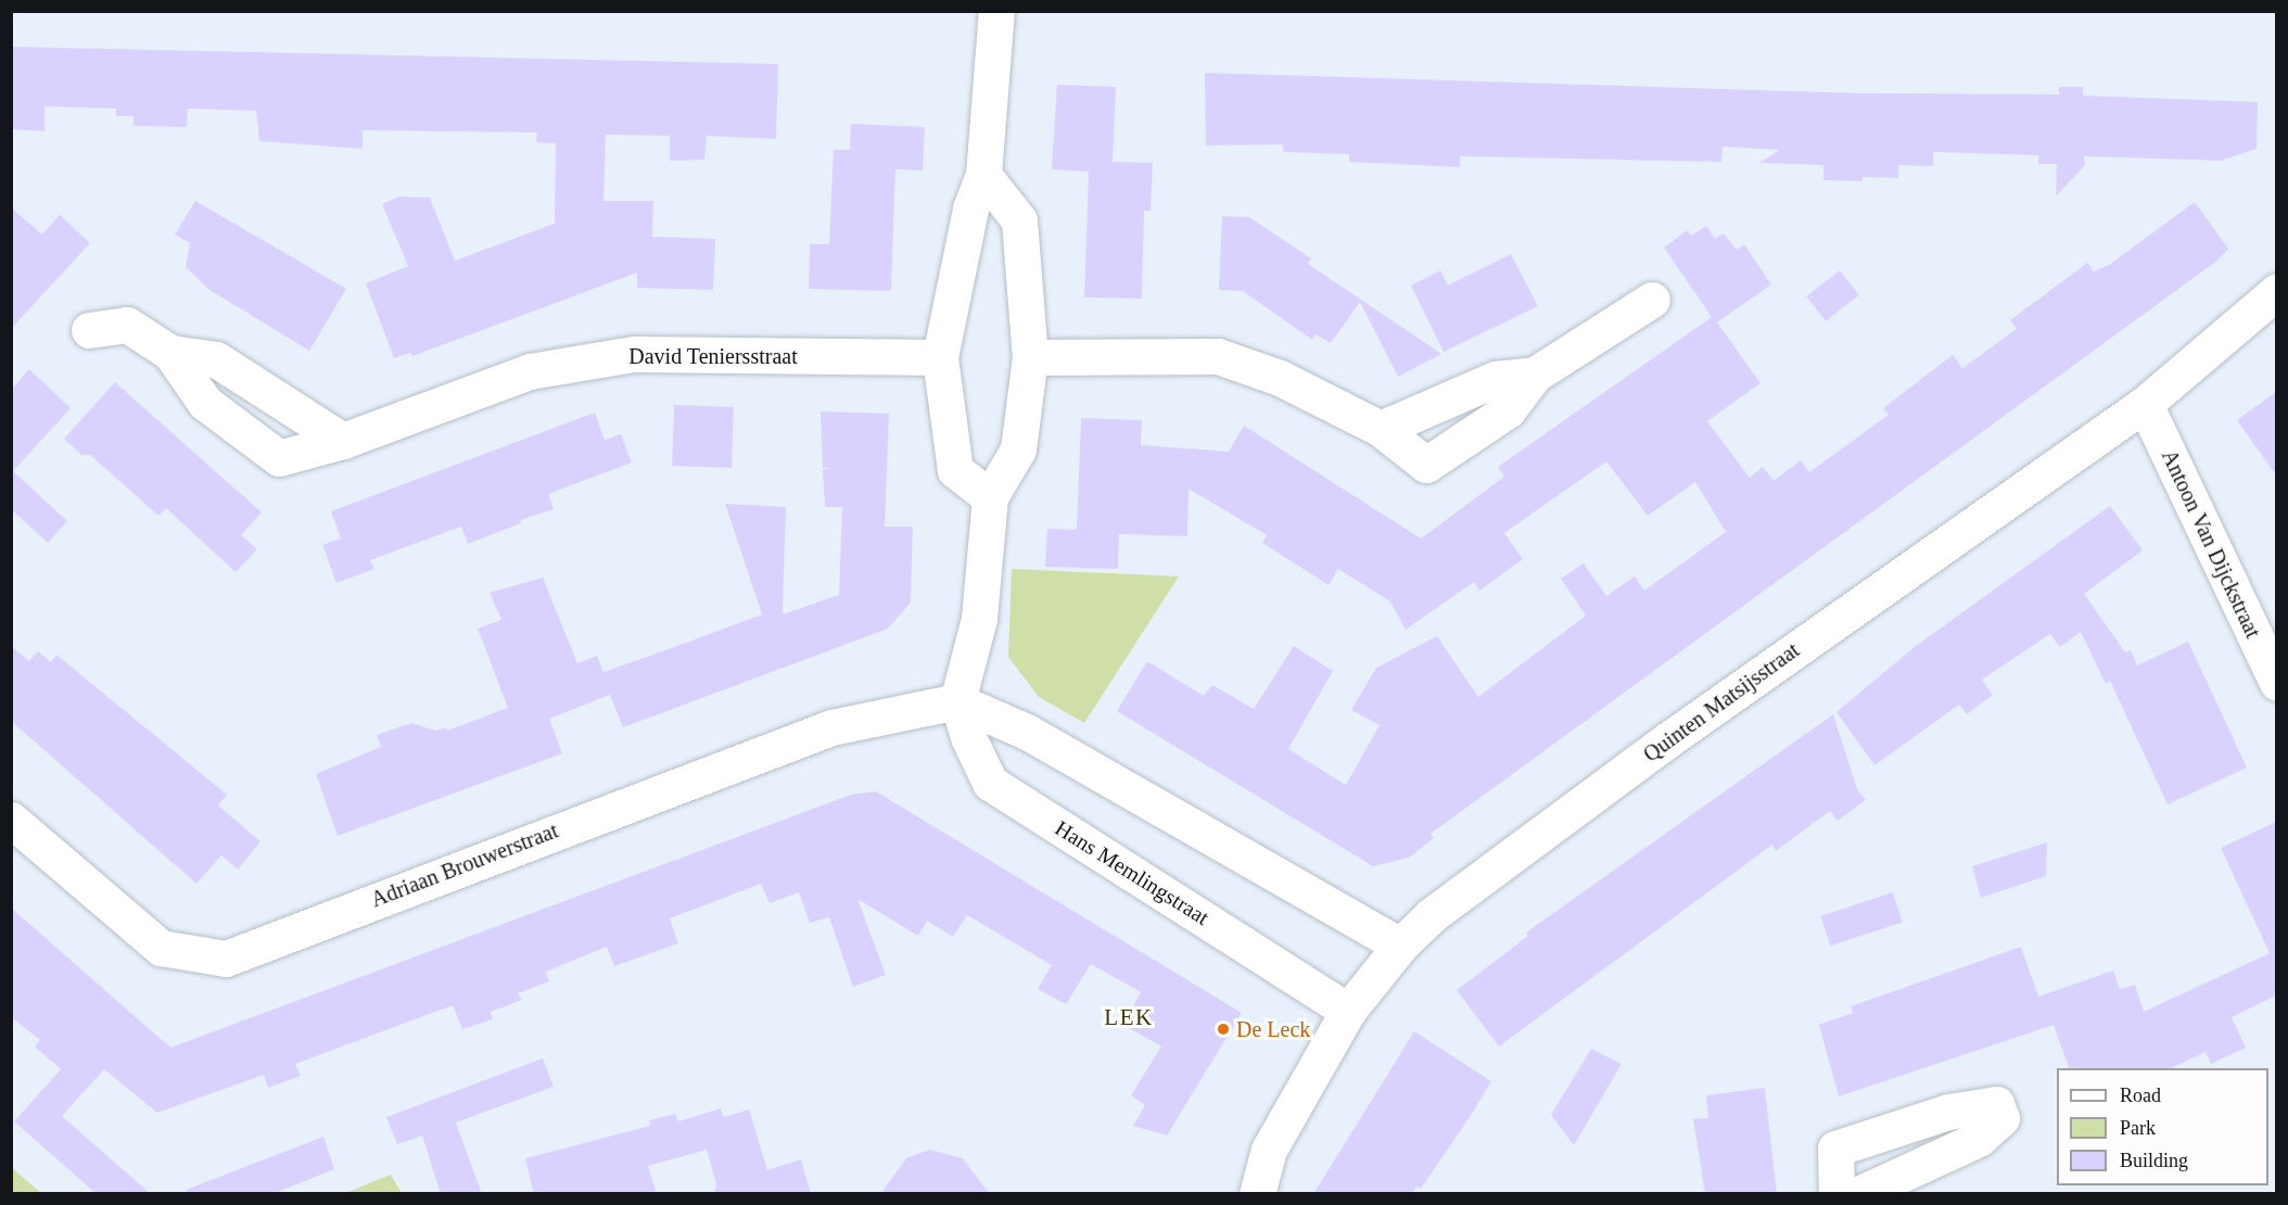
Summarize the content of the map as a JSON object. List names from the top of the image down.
{
  "streets": {
    "street": [
      "David Teniersstraat",
      "Antoon Van Dijckstraat",
      "Quinten Matsijsstraat",
      "Adriaan Brouwerstraat",
      "Hans Memlingstraat"
    ]
  },
  "crossings": [
    ["Antoon Van Dijckstraat", "Quinten Matsijsstraat"],
    ["Quinten Matsijsstraat", "Hans Memlingstraat"],
    ["Adriaan Brouwerstraat", "Hans Memlingstraat"]
  ],
  "districts": ["LEK"],
  "places": ["De Leck"],
  "legend": ["Road", "Park", "Building"]
}
